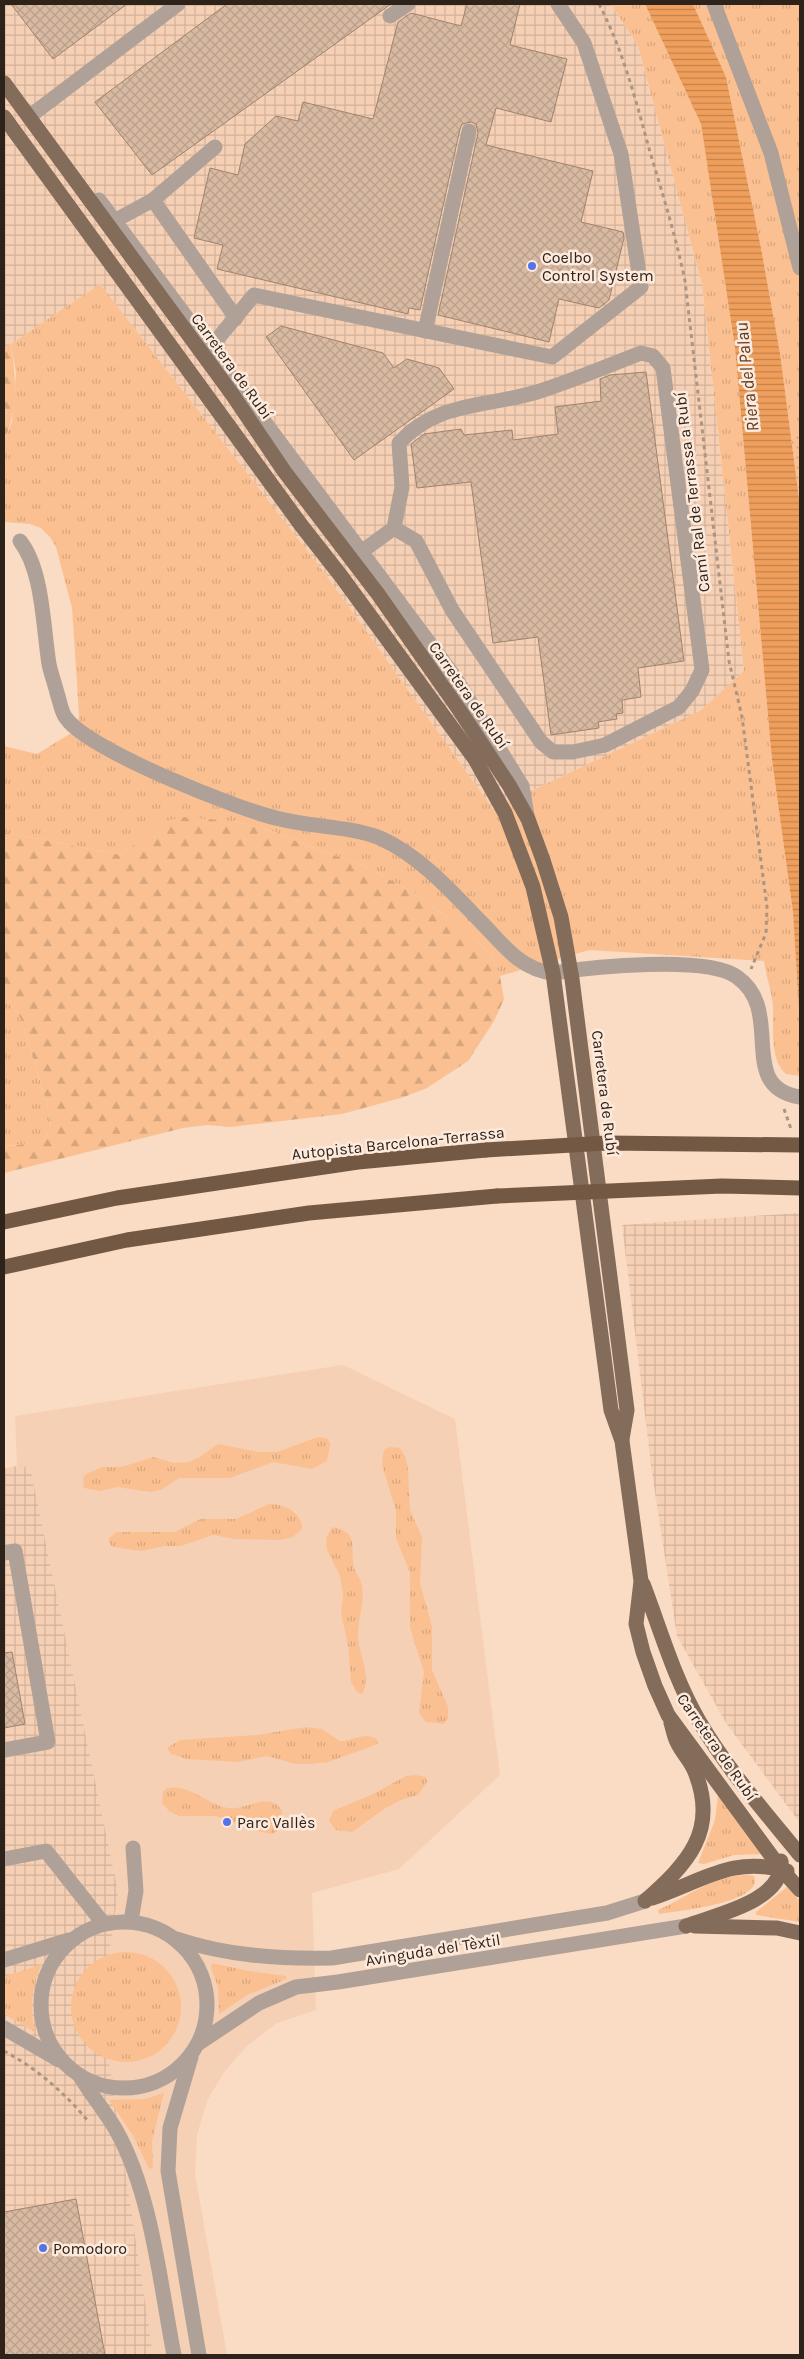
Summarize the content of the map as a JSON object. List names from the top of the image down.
{
  "streets": {
    "highway": ["Autopista Barcelona-Terrassa"],
    "main road": ["Carretera de Rubí"],
    "street": ["Avinguda del Tèxtil"],
    "path": ["Camí Ral de Terrassa a Rubí"]
  },
  "water": ["Riera del Palau"],
  "places": ["Coelbo Control System", "Parc Vallès", "Pomodoro"]
}
